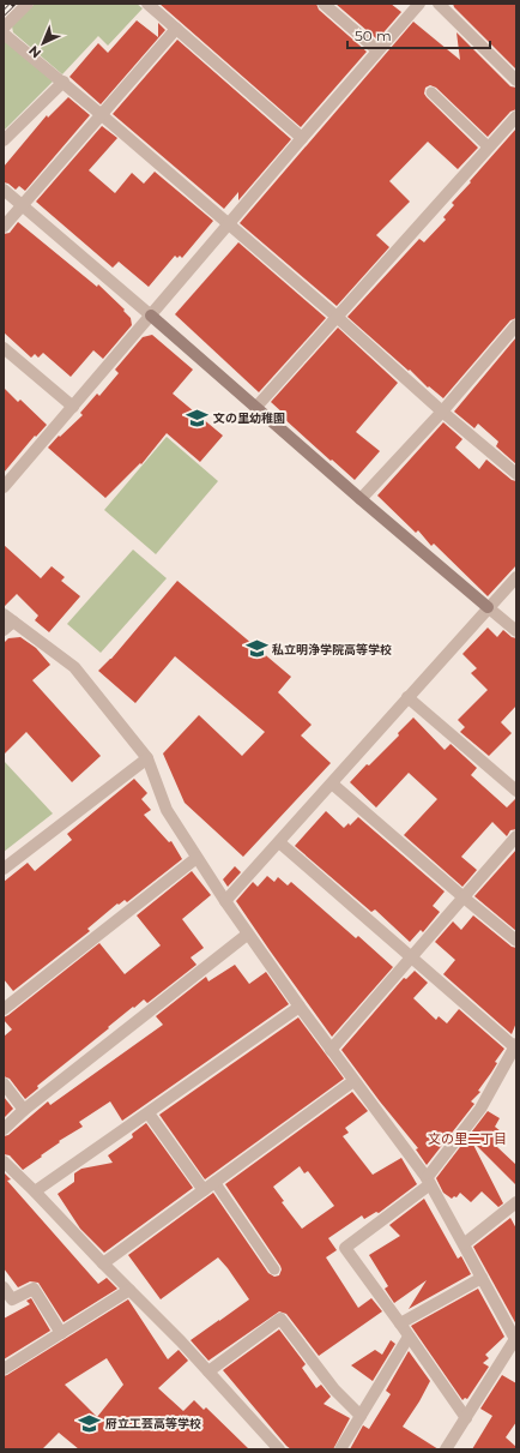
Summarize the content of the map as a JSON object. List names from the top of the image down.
{
  "districts": ["文の里二丁目"],
  "places": {
    "school or university": ["文の里幼稚園", "私立明浄学院高等学校", "府立工芸高等学校"]
  },
  "scale_bar": "50 m",
  "north": "bottom left"
}
